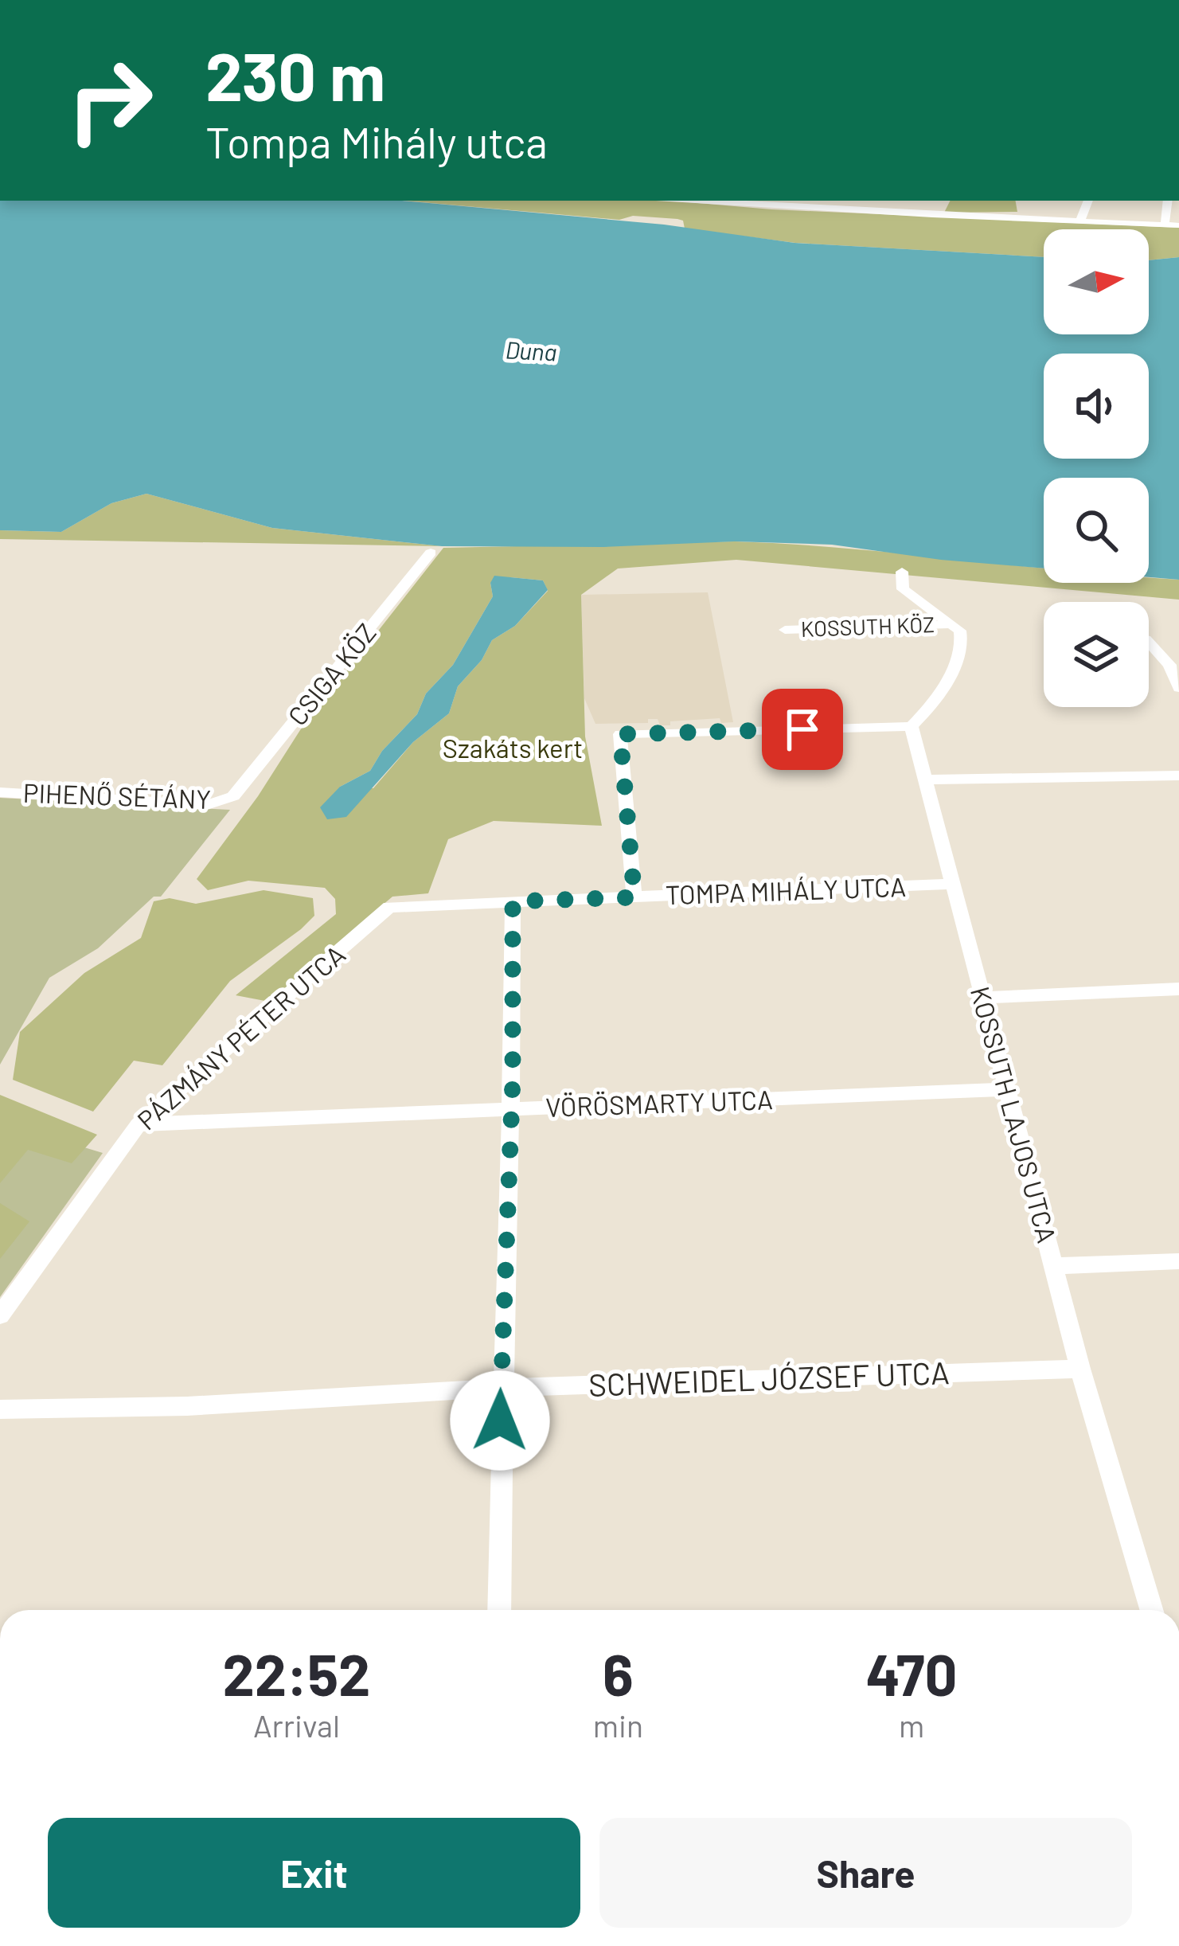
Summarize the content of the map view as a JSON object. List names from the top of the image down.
{
  "streets": {
    "street": [
      "KOSSUTH KÖZ",
      "CSIGA KÖZ",
      "PIHENŐ SÉTÁNY",
      "TOMPA MIHÁLY UTCA",
      "PÁZMÁNY PÉTER UTCA",
      "VÖRÖSMARTY UTCA",
      "KOSSUTH LAJOS UTCA",
      "SCHWEIDEL JÓZSEF UTCA"
    ]
  },
  "crossings": [
    ["CSIGA KÖZ", "PIHENŐ SÉTÁNY"],
    ["TOMPA MIHÁLY UTCA", "PÁZMÁNY PÉTER UTCA"],
    ["TOMPA MIHÁLY UTCA", "KOSSUTH LAJOS UTCA"],
    ["PÁZMÁNY PÉTER UTCA", "VÖRÖSMARTY UTCA"],
    ["VÖRÖSMARTY UTCA", "KOSSUTH LAJOS UTCA"],
    ["KOSSUTH LAJOS UTCA", "SCHWEIDEL JÓZSEF UTCA"]
  ],
  "water": ["Duna"],
  "parks": ["Szakáts kert"],
  "north": "right",
  "page": {
    "turn": ["230 m", "Tompa Mihály utca"],
    "eta": [
      "22:52",
      "Arrival",
      "6",
      "min",
      "470",
      "m"
    ],
    "buttons": ["Exit", "Share"]
  }
}
